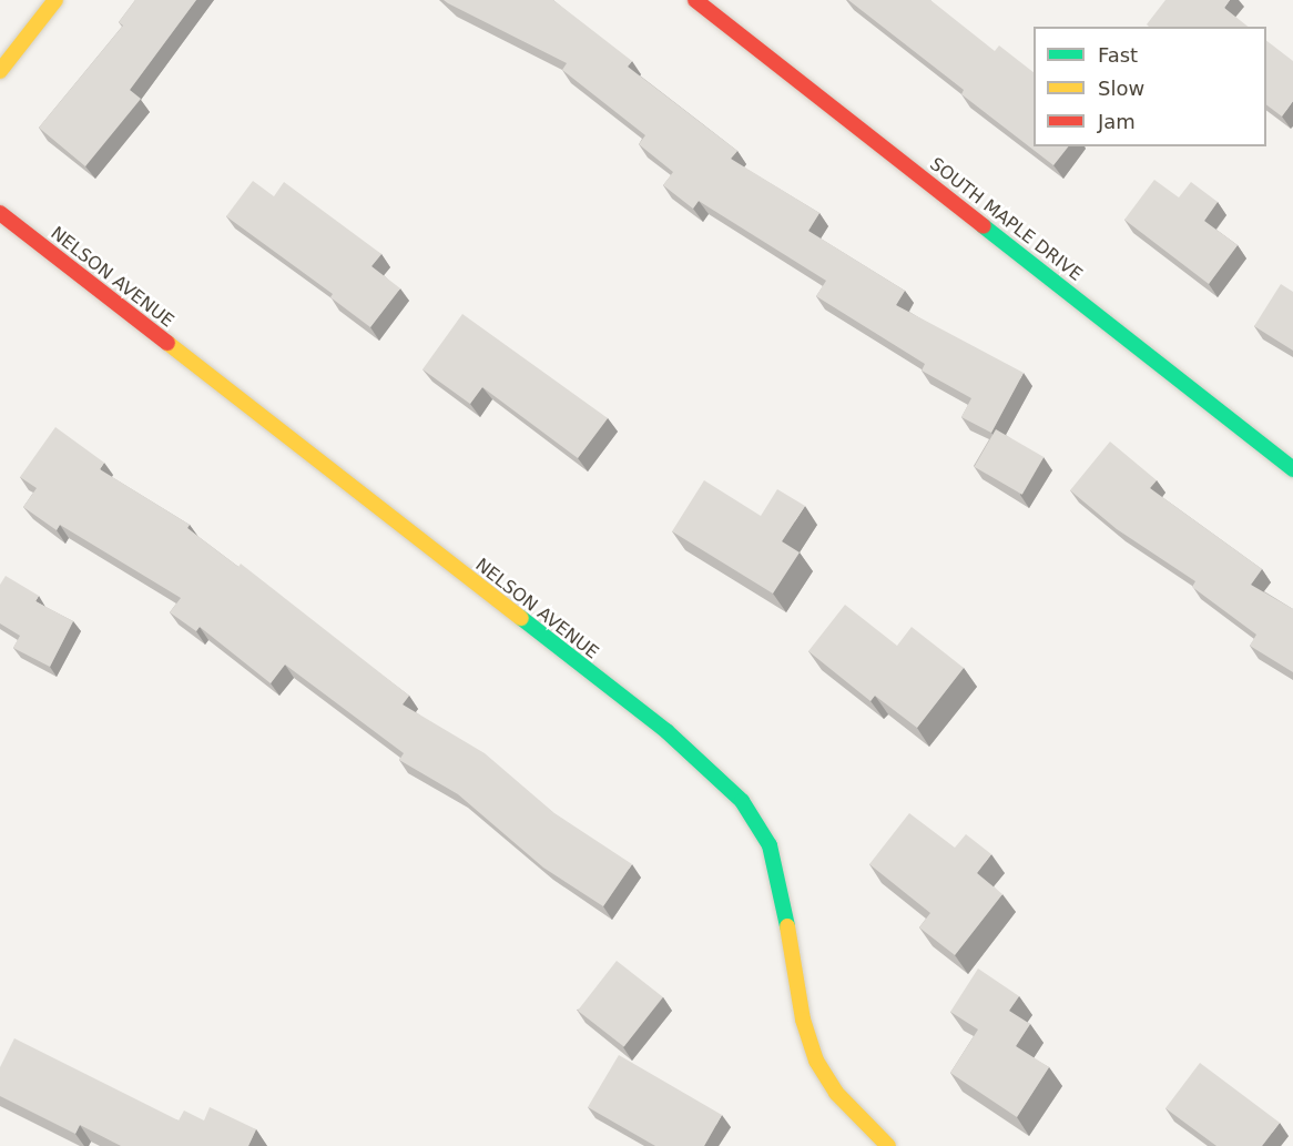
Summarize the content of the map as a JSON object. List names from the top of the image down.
{
  "streets": {
    "street": ["SOUTH MAPLE DRIVE", "NELSON AVENUE"]
  },
  "legend": ["Fast", "Slow", "Jam"]
}
